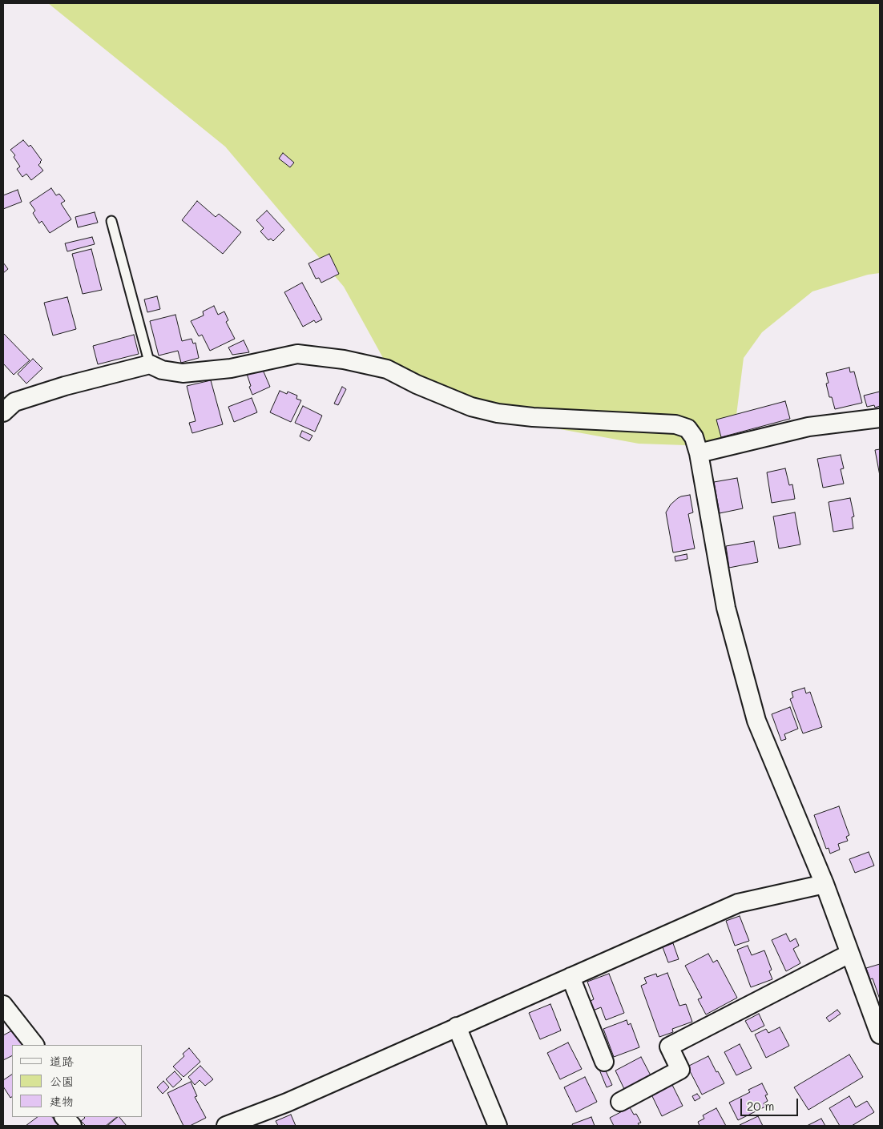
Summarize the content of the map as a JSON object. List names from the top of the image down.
{
  "legend": ["道路", "公園", "建物"],
  "scale_bar": "20 m"
}
